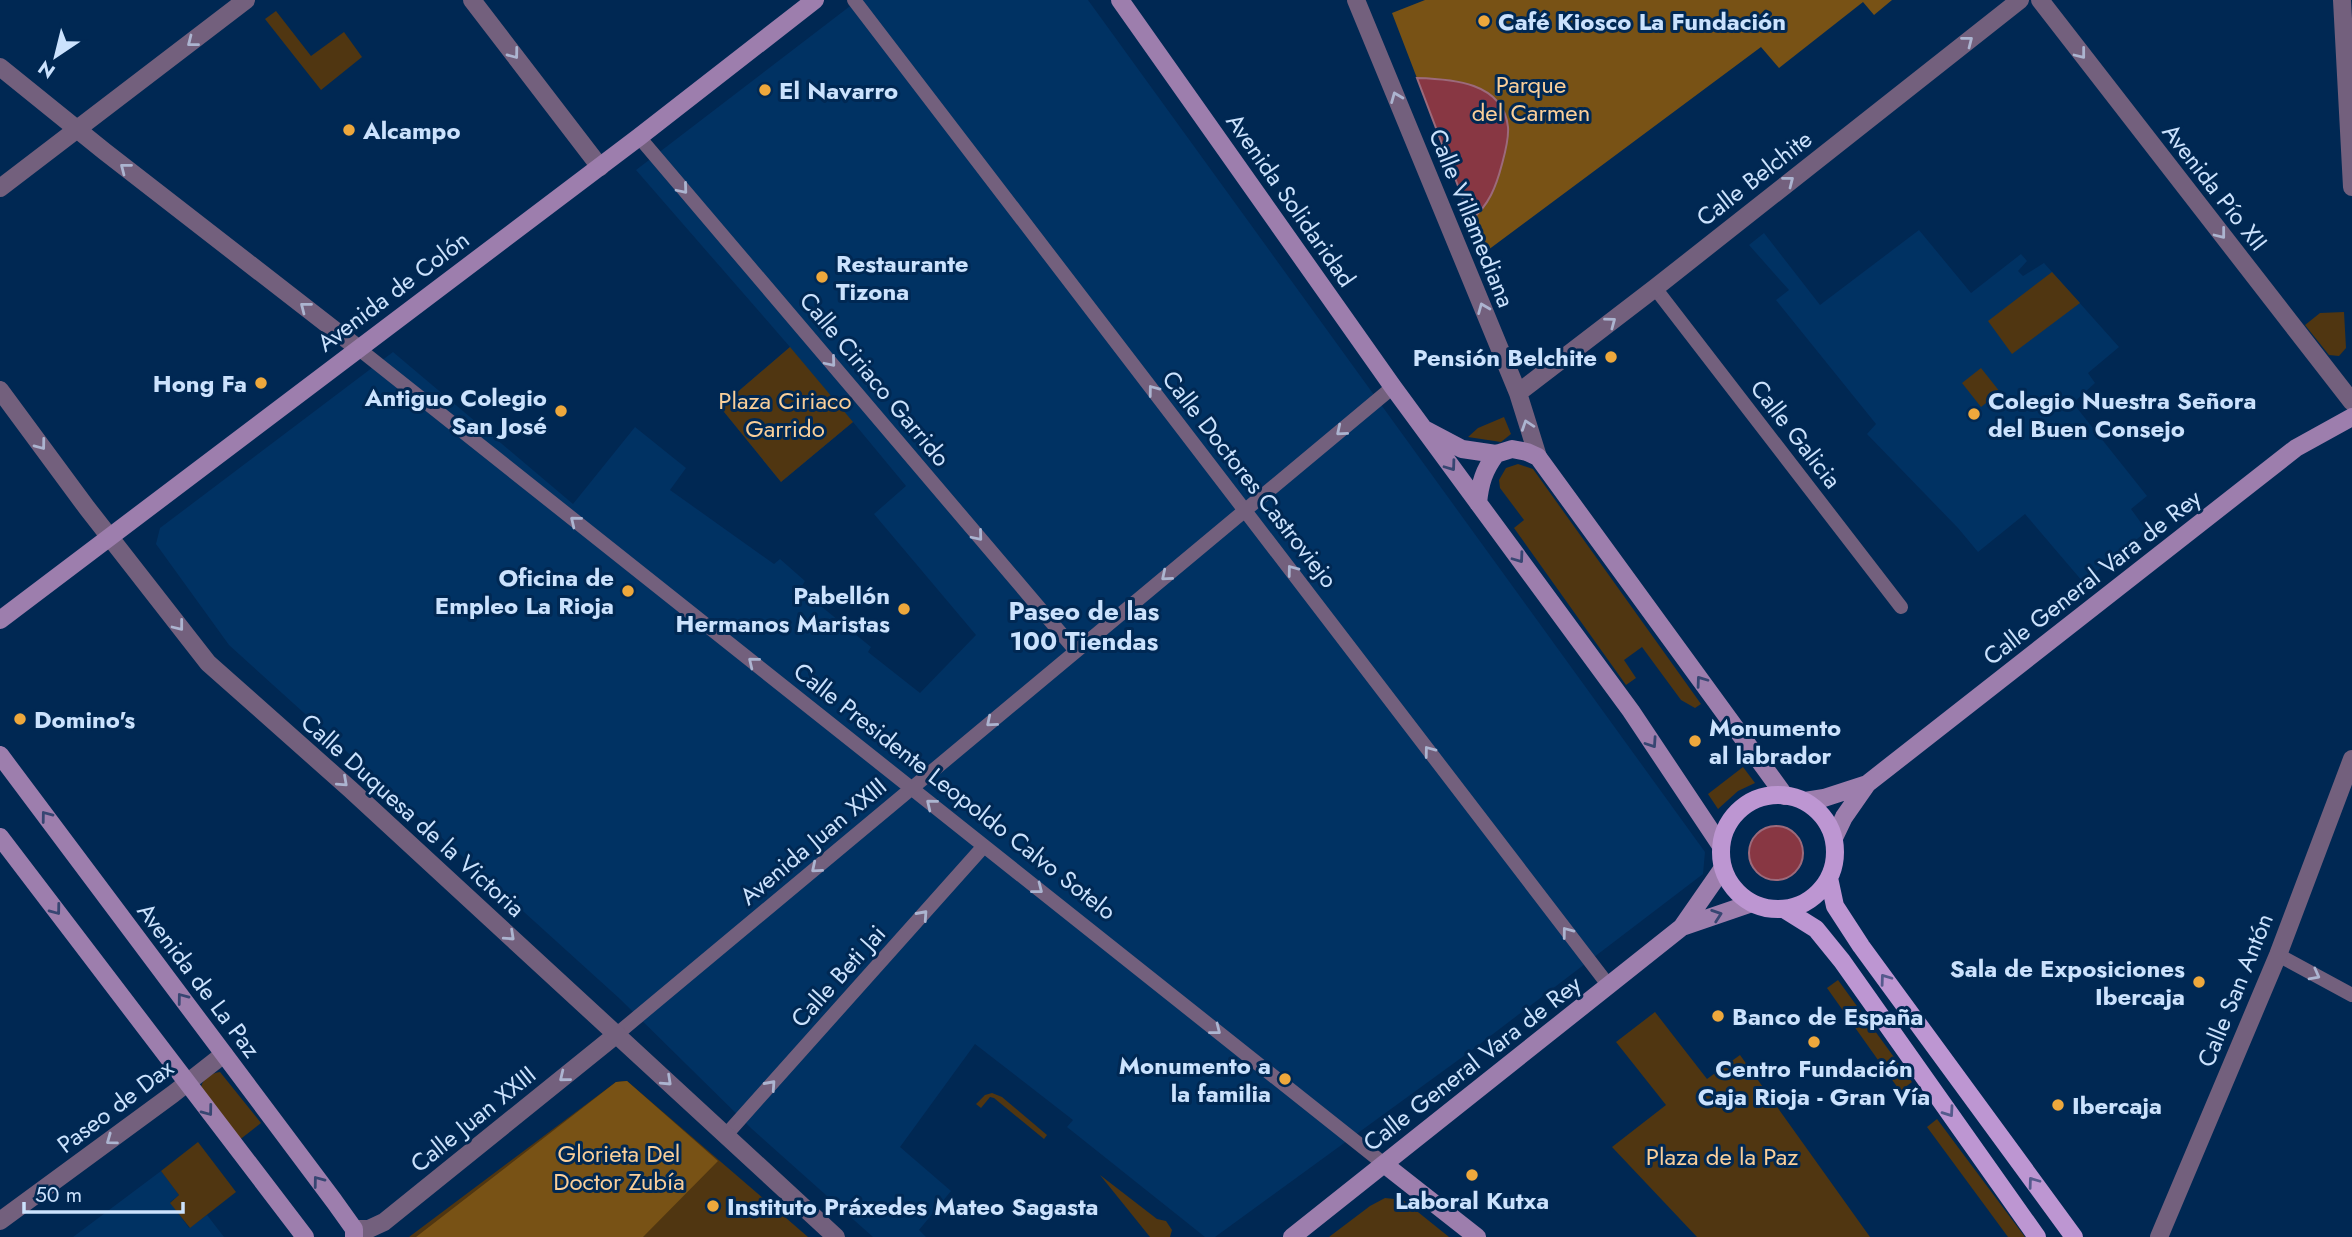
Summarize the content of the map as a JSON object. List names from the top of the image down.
{
  "streets": {
    "main road": [
      "Avenida Solidaridad",
      "Avenida de Colón",
      "Calle General Vara de Rey",
      "Avenida de La Paz"
    ],
    "street": [
      "Calle Belchite",
      "Avenida Pío XII",
      "Calle Villamediana",
      "Calle Ciriaco Garrido",
      "Calle Galicia",
      "Calle Doctores Castroviejo",
      "Calle Presidente Leopoldo Calvo Sotelo",
      "Calle Duquesa de la Victoria",
      "Avenida Juan XXIII",
      "Calle Beti Jai",
      "Calle San Antón",
      "Paseo de Dax",
      "Calle Juan XXIII"
    ]
  },
  "crossings": [
    ["Calle Belchite", "Calle Villamediana"],
    ["Calle Belchite", "Calle Galicia"],
    ["Avenida Solidaridad", "Calle Villamediana"],
    ["Avenida Solidaridad", "Calle General Vara de Rey"],
    ["Avenida Solidaridad", "Avenida Juan XXIII"],
    ["Avenida de Colón", "Calle Ciriaco Garrido"],
    ["Avenida de Colón", "Calle Presidente Leopoldo Calvo Sotelo"],
    ["Avenida de Colón", "Calle Duquesa de la Victoria"],
    ["Calle Ciriaco Garrido", "Avenida Juan XXIII"],
    ["Calle Doctores Castroviejo", "Calle General Vara de Rey"],
    ["Calle Doctores Castroviejo", "Avenida Juan XXIII"],
    ["Calle General Vara de Rey", "Calle Presidente Leopoldo Calvo Sotelo"],
    ["Calle Presidente Leopoldo Calvo Sotelo", "Avenida Juan XXIII"],
    ["Calle Presidente Leopoldo Calvo Sotelo", "Calle Beti Jai"],
    ["Calle Duquesa de la Victoria", "Avenida Juan XXIII"],
    ["Calle Duquesa de la Victoria", "Calle Beti Jai"],
    ["Calle Duquesa de la Victoria", "Calle Juan XXIII"],
    ["Avenida Juan XXIII", "Calle Juan XXIII"],
    ["Avenida de La Paz", "Paseo de Dax"],
    ["Avenida de La Paz", "Calle Juan XXIII"]
  ],
  "one_way": [
    "Calle Belchite",
    "Avenida Pío XII",
    "Calle Villamediana",
    "Calle Ciriaco Garrido",
    "Calle Doctores Castroviejo",
    "Calle Duquesa de la Victoria",
    "Avenida Juan XXIII",
    "Calle Beti Jai",
    "Paseo de Dax",
    "Calle Juan XXIII"
  ],
  "districts": ["Paseo de las 100 Tiendas"],
  "parks": [
    "Parque del Carmen",
    "Plaza Ciriaco Garrido",
    "Glorieta Del Doctor Zubía",
    "Plaza de la Paz"
  ],
  "places": [
    "Café Kiosco La Fundación",
    "El Navarro",
    "Alcampo",
    "Restaurante Tizona",
    "Pensión Belchite",
    "Hong Fa",
    "Antiguo Colegio San José",
    "Colegio Nuestra Señora del Buen Consejo",
    "Oficina de Empleo La Rioja",
    "Pabellón Hermanos Maristas",
    "Domino's",
    "Monumento al labrador",
    "Sala de Exposiciones Ibercaja",
    "Banco de España",
    "Centro Fundación Caja Rioja - Gran Vía",
    "Monumento a la familia",
    "Ibercaja",
    "Laboral Kutxa",
    "Instituto Práxedes Mateo Sagasta"
  ],
  "scale_bar": "50 m",
  "north": "bottom left"
}
